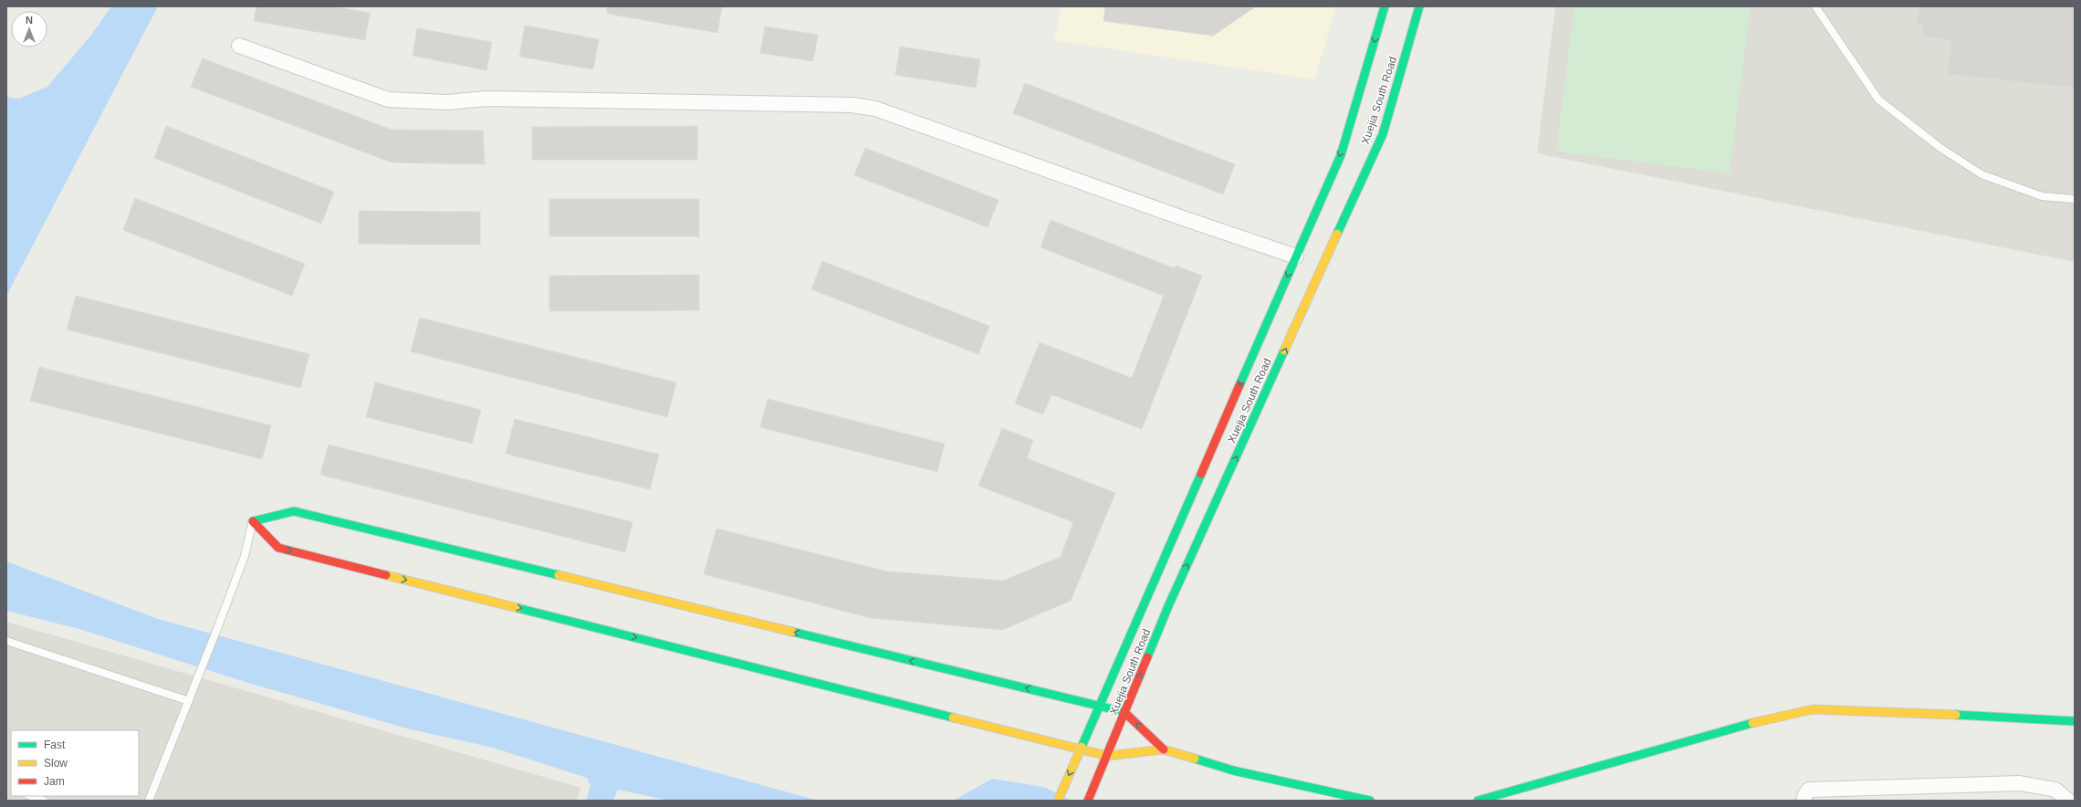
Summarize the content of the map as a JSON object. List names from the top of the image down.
{
  "streets": {
    "street": ["Xuejia South Road"]
  },
  "legend": ["Fast", "Slow", "Jam"],
  "north": "top"
}
